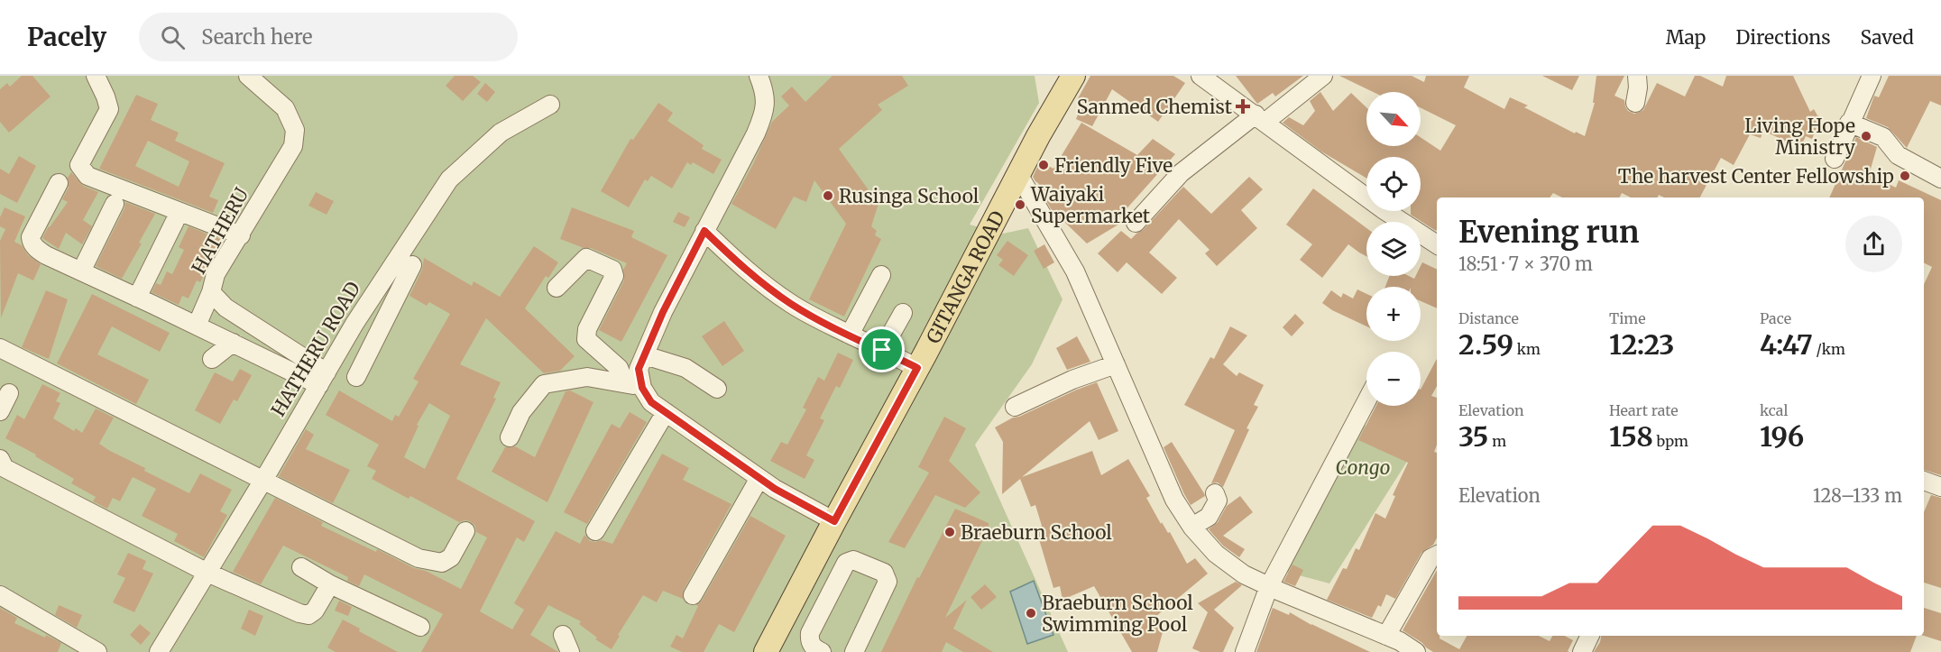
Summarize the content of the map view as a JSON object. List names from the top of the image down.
{
  "streets": {
    "main road": ["GITANGA ROAD"],
    "street": ["HATHERU", "HATHERU ROAD"]
  },
  "crossings": [
    ["HATHERU", "HATHERU ROAD"]
  ],
  "parks": ["Congo"],
  "places": {
    "health": ["Sanmed Chemist"],
    "other": [
      "Living Hope Ministry",
      "Friendly Five",
      "The harvest Center Fellowship",
      "Rusinga School",
      "Waiyaki Supermarket",
      "Braeburn School",
      "Braeburn School Swimming Pool"
    ]
  },
  "north": "bottom right",
  "page": {
    "header": "Pacely",
    "search": "Search here",
    "nav": ["Map", "Directions", "Saved"],
    "map_buttons": ["+", "−"],
    "heading": ["Evening run", "18:51 · 7 × 370 m"],
    "stats": [
      ["Distance", "2.59 km"],
      ["Time", "12:23"],
      ["Pace", "4:47 /km"],
      ["Elevation", "35 m"],
      ["Heart rate", "158 bpm"],
      ["kcal", "196"]
    ],
    "chart": ["Elevation", "128–133 m"]
  }
}
